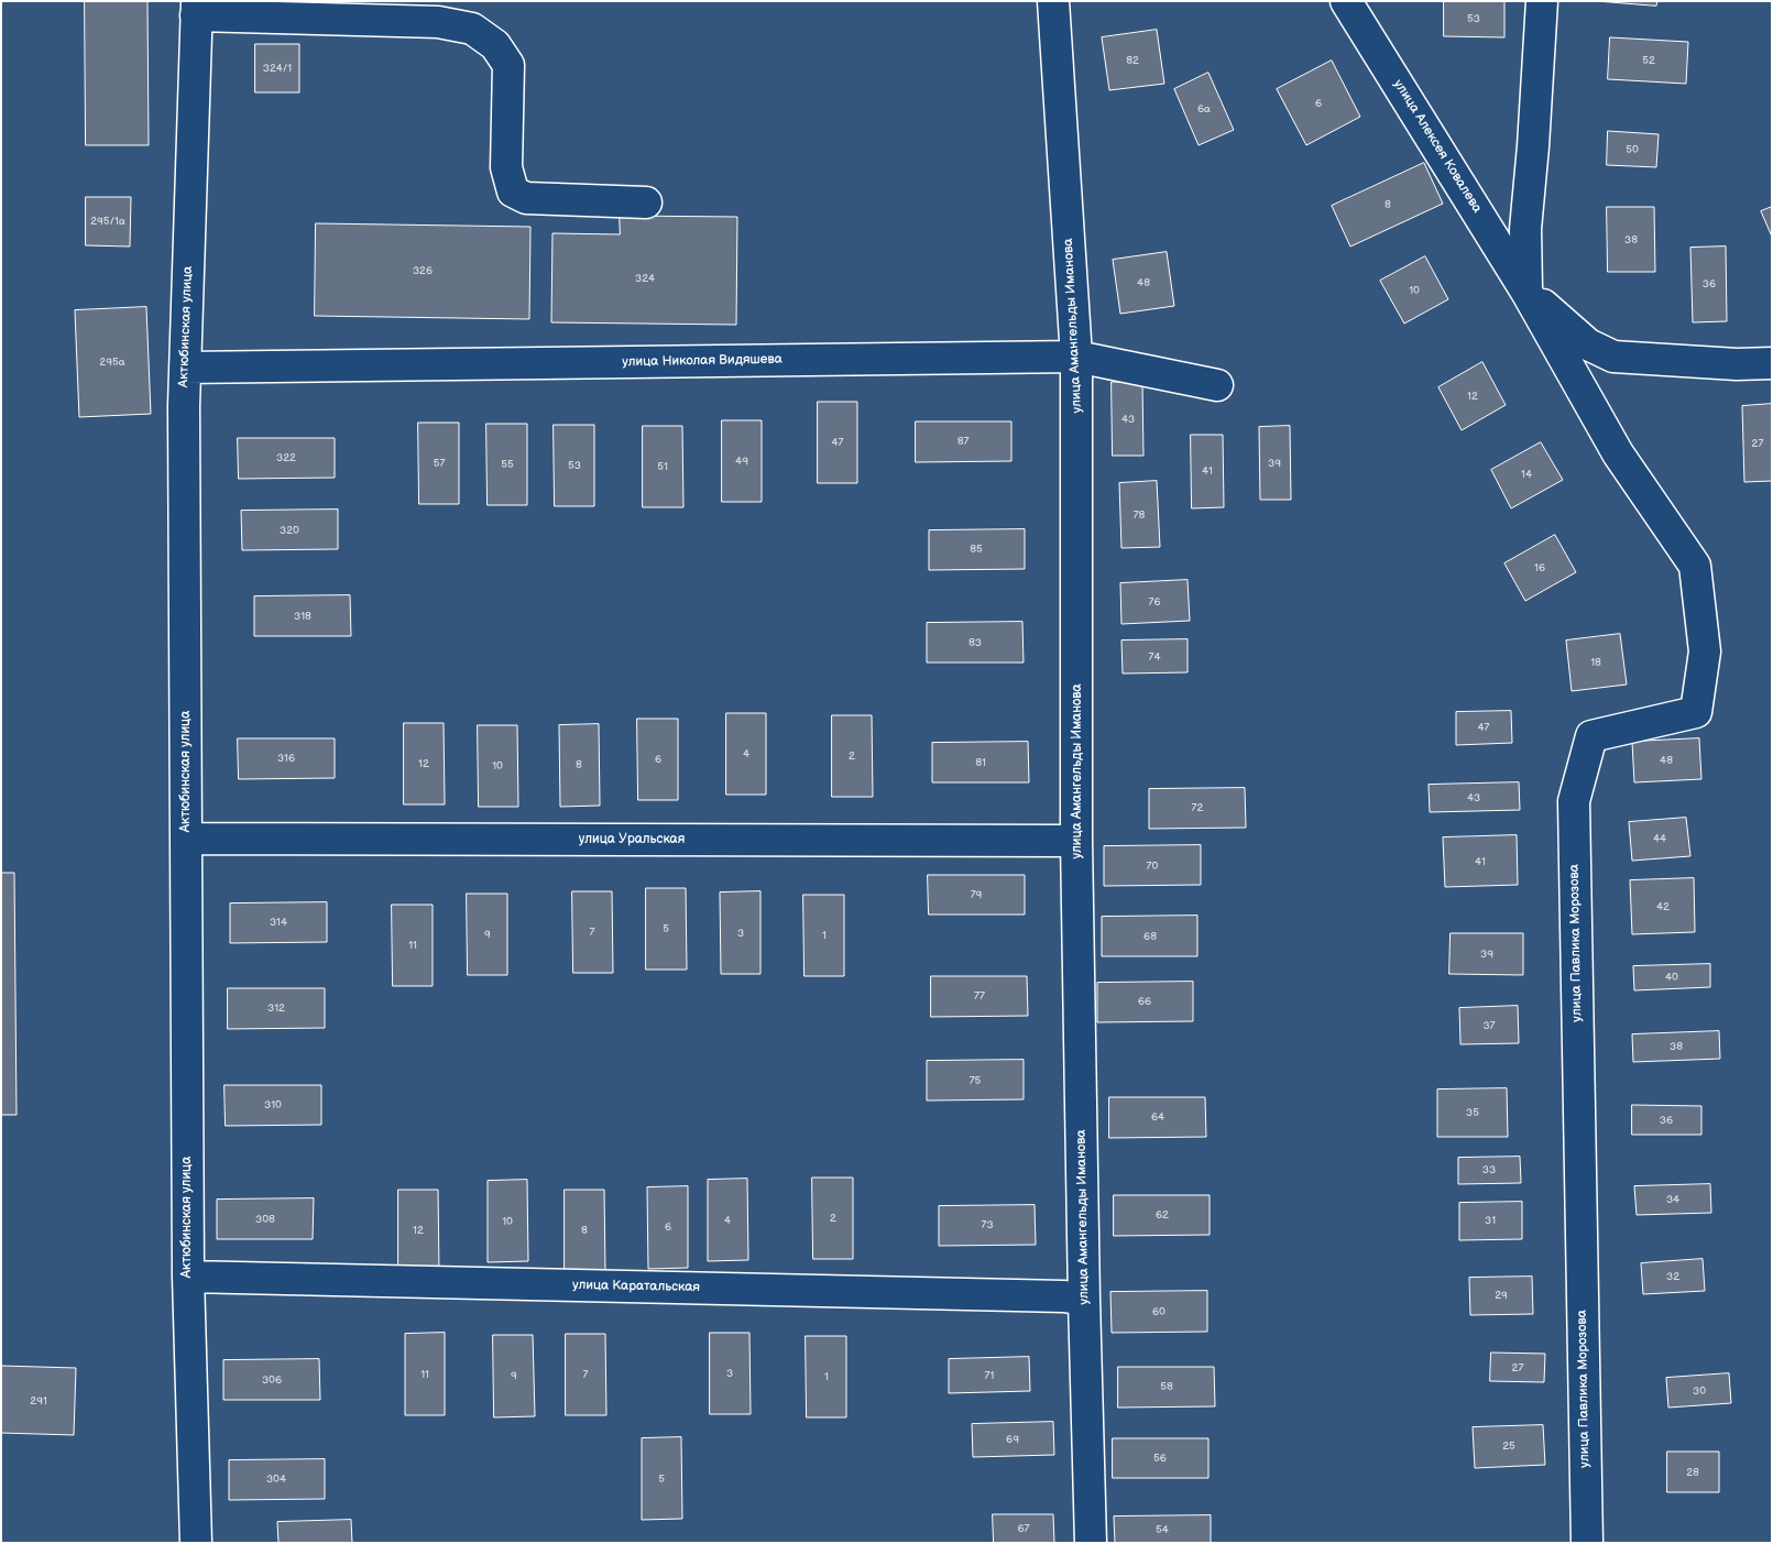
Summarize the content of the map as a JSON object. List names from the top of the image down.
{
  "streets": {
    "street": [
      "улица Алексея Ковалева",
      "улица Амангельды Иманова",
      "Актюбинская улица",
      "улица Николая Видяшева",
      "улица Уральская",
      "улица Павлика Морозова",
      "улица Каратальская"
    ]
  },
  "crossings": [
    ["улица Алексея Ковалева", "улица Павлика Морозова"],
    ["улица Амангельды Иманова", "улица Николая Видяшева"],
    ["улица Амангельды Иманова", "улица Уральская"],
    ["улица Амангельды Иманова", "улица Каратальская"],
    ["Актюбинская улица", "улица Николая Видяшева"],
    ["Актюбинская улица", "улица Уральская"],
    ["Актюбинская улица", "улица Каратальская"]
  ],
  "house_numbers": [
    "53",
    "82",
    "52",
    "324/1",
    "6",
    "6а",
    "50",
    "8",
    "295/1а",
    "38",
    "326",
    "324",
    "48",
    "36",
    "10",
    "295а",
    "12",
    "43",
    "87",
    "47",
    "27",
    "322",
    "49",
    "57",
    "39",
    "55",
    "53",
    "51",
    "41",
    "14",
    "78",
    "320",
    "85",
    "16",
    "76",
    "318",
    "83",
    "74",
    "18",
    "47",
    "4",
    "2",
    "316",
    "6",
    "48",
    "81",
    "12",
    "8",
    "10",
    "43",
    "72",
    "44",
    "41",
    "70",
    "79",
    "42",
    "314",
    "5",
    "7",
    "3",
    "9",
    "1",
    "68",
    "11",
    "39",
    "40",
    "77",
    "66",
    "312",
    "37",
    "38",
    "75",
    "310",
    "35",
    "64",
    "36",
    "33",
    "34",
    "62",
    "2",
    "308",
    "4",
    "31",
    "10",
    "73",
    "6",
    "12",
    "8",
    "32",
    "29",
    "60",
    "27",
    "3",
    "11",
    "7",
    "9",
    "71",
    "1",
    "306",
    "58",
    "30",
    "291",
    "69",
    "25",
    "56",
    "28",
    "304",
    "5",
    "67",
    "54"
  ]
}
